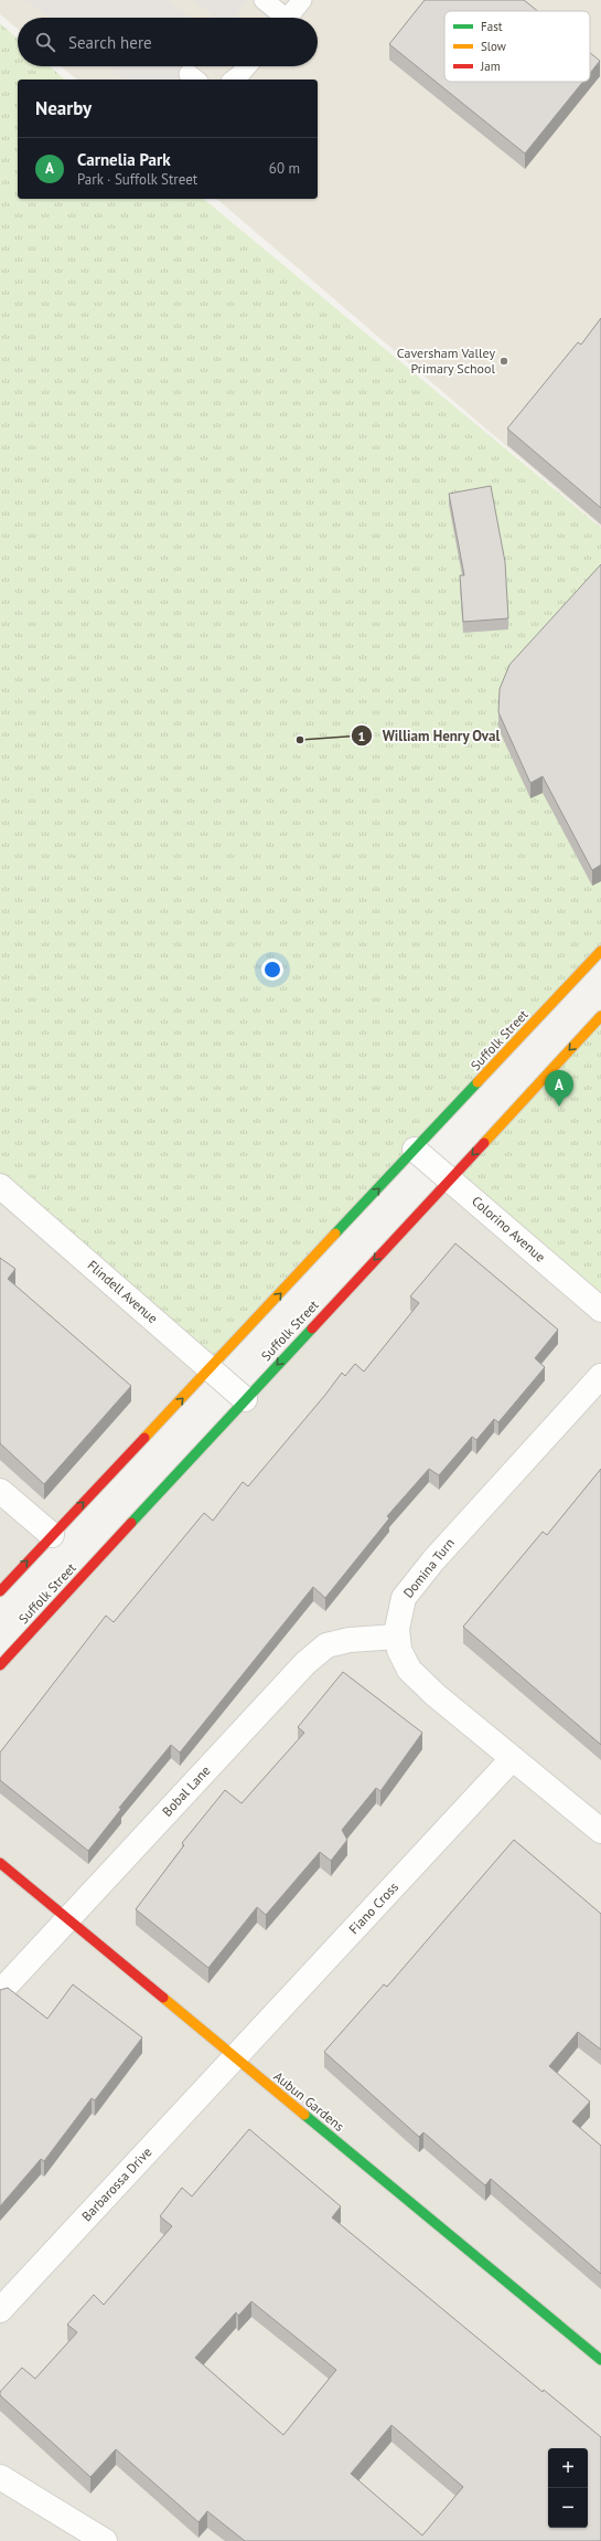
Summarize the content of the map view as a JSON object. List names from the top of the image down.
{
  "streets": {
    "street": [
      "Suffolk Street",
      "Colorino Avenue",
      "Flindell Avenue",
      "Domina Turn",
      "Bobal Lane",
      "Fiano Cross",
      "Aubun Gardens",
      "Barbarossa Drive"
    ]
  },
  "crossings": [
    ["Suffolk Street", "Colorino Avenue"],
    ["Suffolk Street", "Flindell Avenue"],
    ["Domina Turn", "Bobal Lane"],
    ["Domina Turn", "Fiano Cross"],
    ["Bobal Lane", "Aubun Gardens"],
    ["Fiano Cross", "Aubun Gardens"],
    ["Fiano Cross", "Barbarossa Drive"],
    ["Aubun Gardens", "Barbarossa Drive"]
  ],
  "places": ["Caversham Valley Primary School", "William Henry Oval"],
  "legend": ["Fast", "Slow", "Jam"],
  "page": {
    "search": "Search here",
    "heading": "Nearby",
    "list": [
      {
        "mark": "A",
        "name": "Carnelia Park",
        "note": "Park · Suffolk Street",
        "value": "60 m"
      }
    ],
    "pins": "A",
    "map_buttons": ["+", "−"]
  }
}
